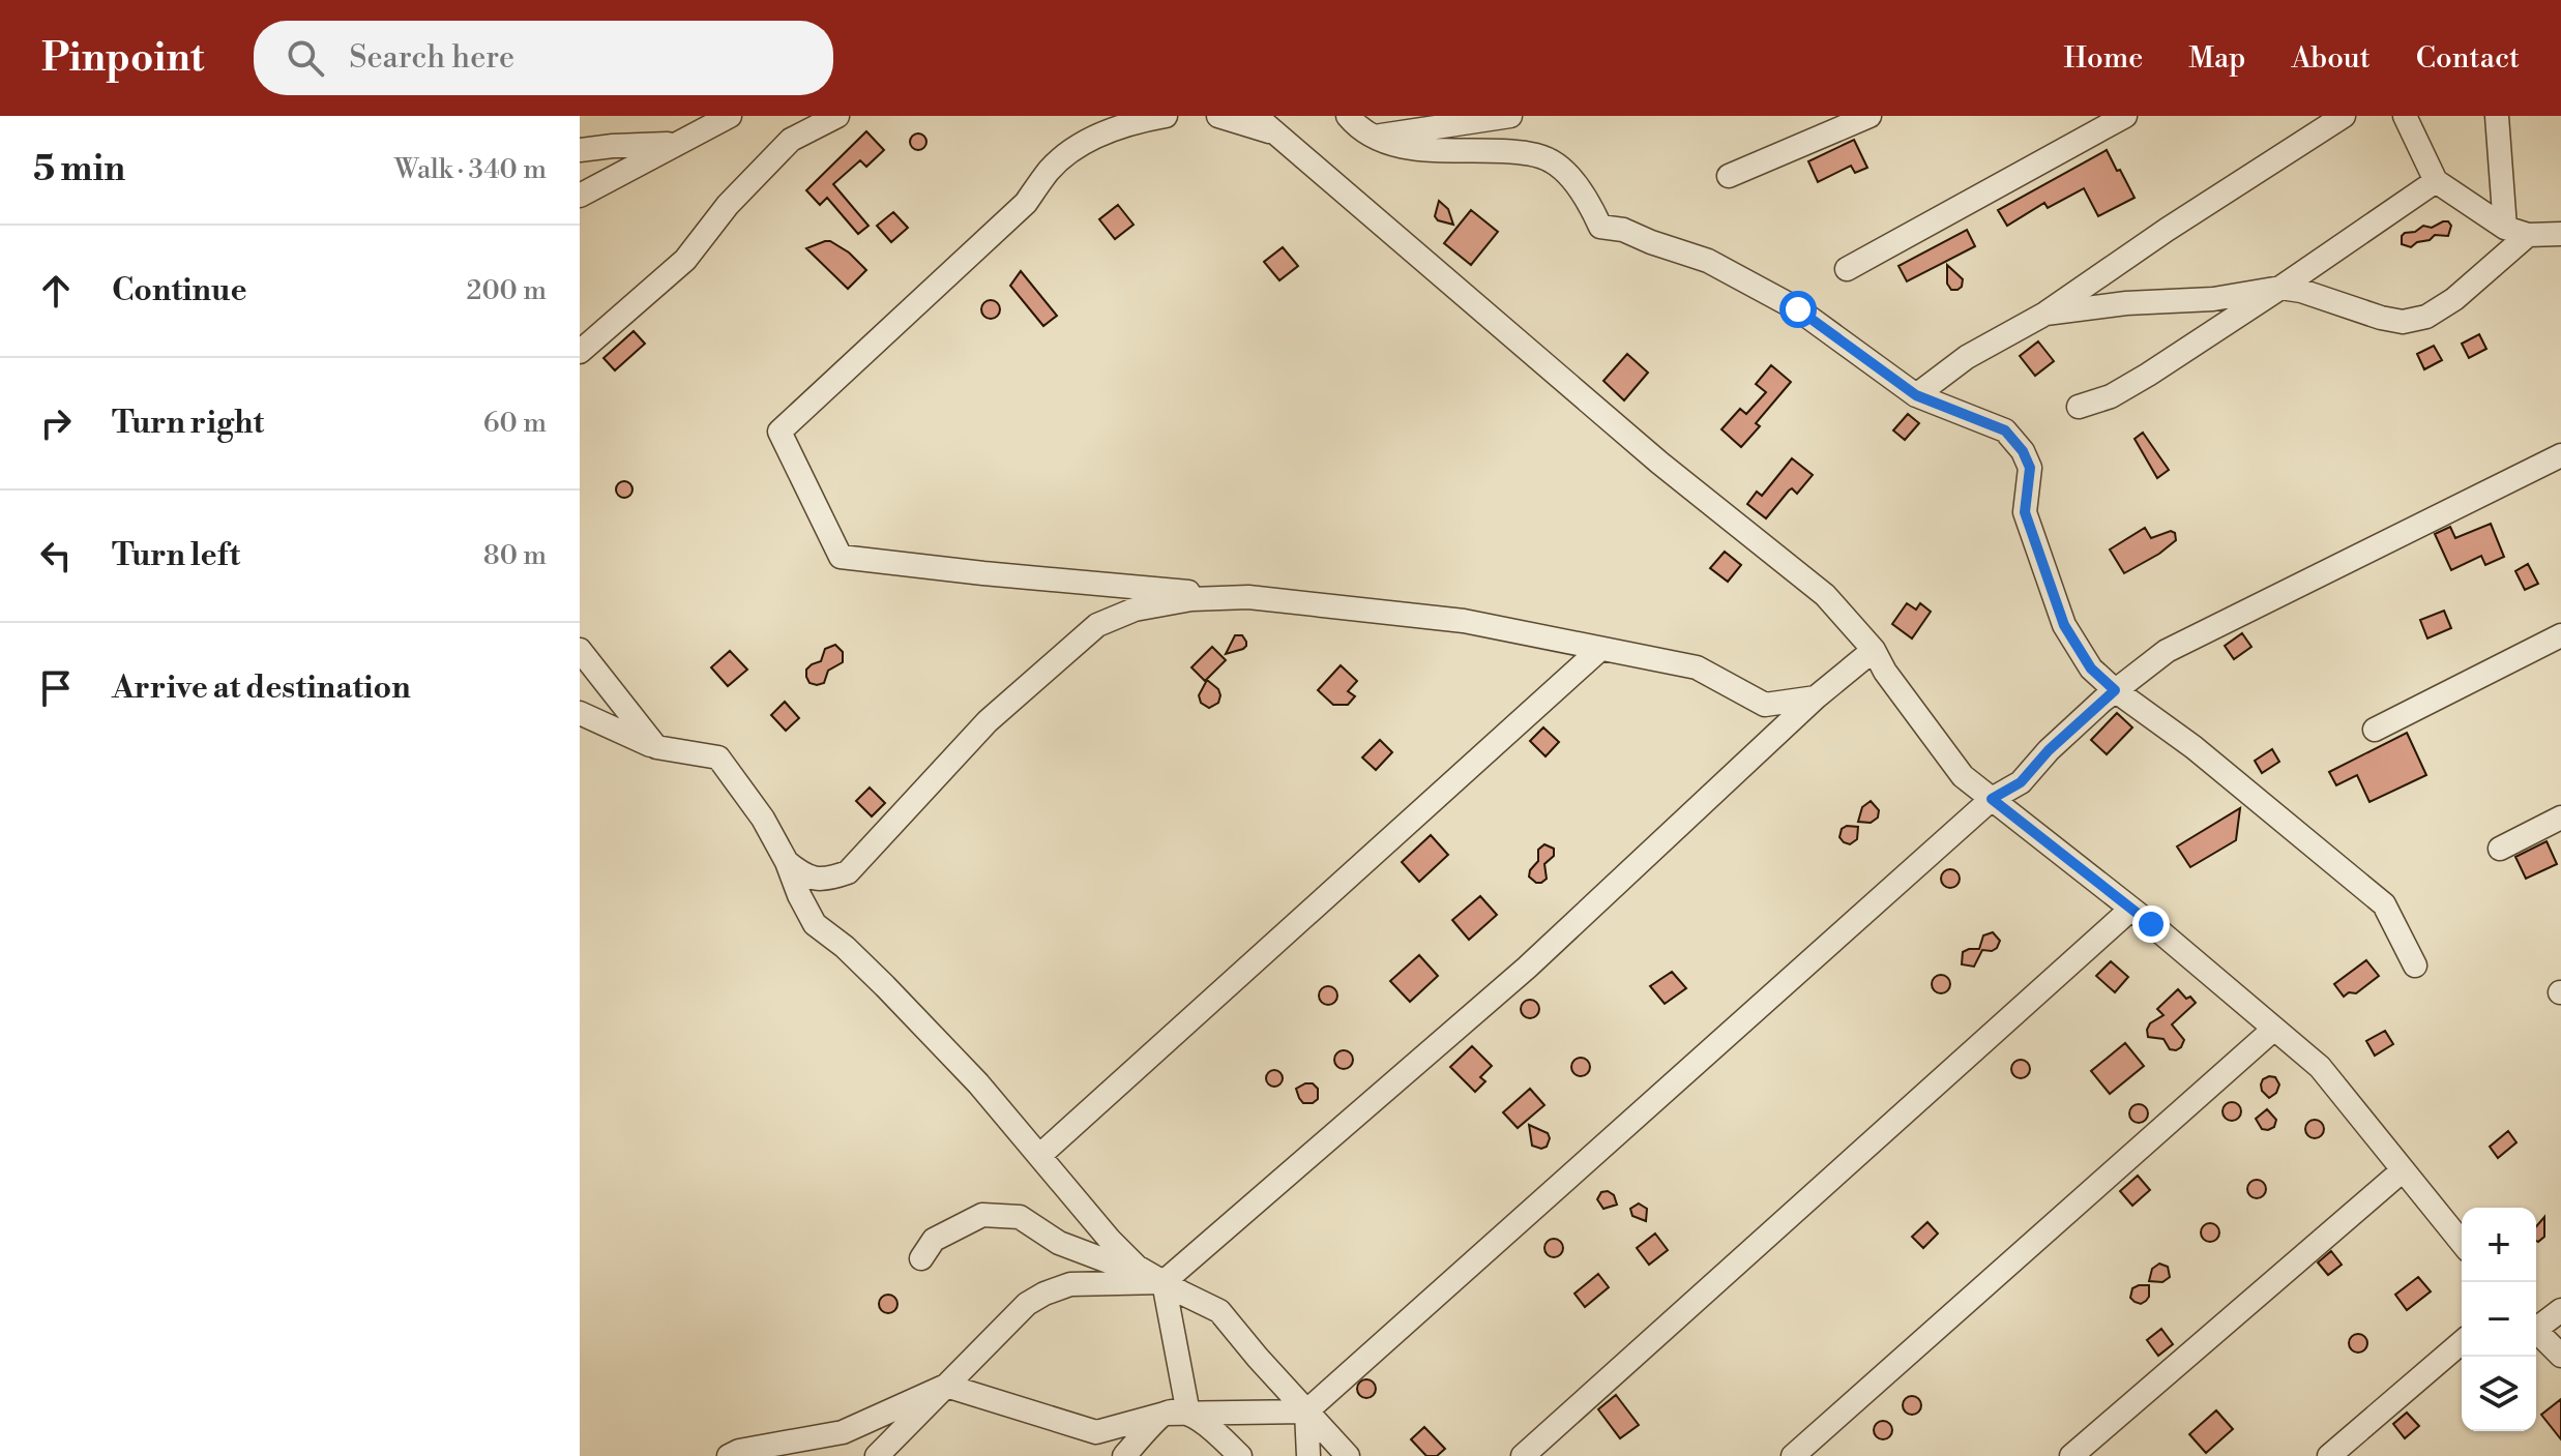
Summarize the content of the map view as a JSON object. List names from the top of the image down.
{
  "page": {
    "header": "Pinpoint",
    "search": "Search here",
    "nav": [
      "Home",
      "Map",
      "About",
      "Contact"
    ],
    "heading": ["5 min", "Walk · 340 m"],
    "list": [
      ["Continue", "200 m"],
      ["Turn right", "60 m"],
      ["Turn left", "80 m"],
      "Arrive at destination"
    ],
    "map_buttons": ["+", "−"]
  }
}
